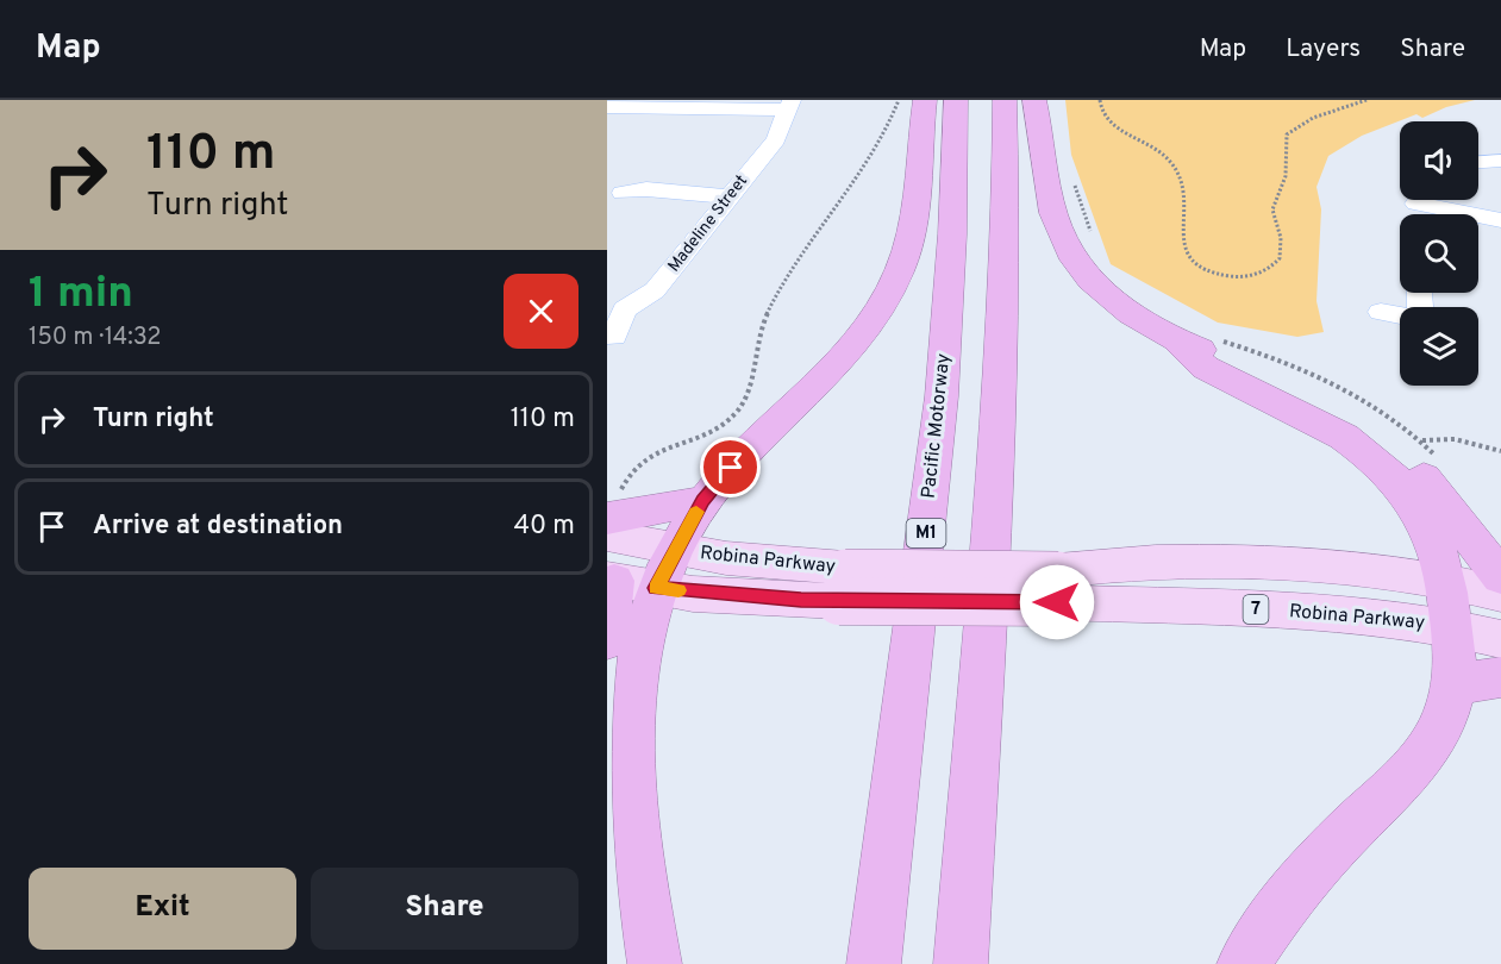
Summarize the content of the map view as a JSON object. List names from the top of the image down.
{
  "streets": {
    "highway": ["Pacific Motorway", "M1"],
    "main road": ["Robina Parkway", "7"],
    "street": ["Madeline Street"]
  },
  "page": {
    "header": "Map",
    "nav": ["Map", "Layers", "Share"],
    "turn": ["110 m", "Turn right"],
    "heading": ["1 min", "150 m · 14:32"],
    "list": [
      {
        "name": "Turn right",
        "value": "110 m"
      },
      {
        "name": "Arrive at destination",
        "value": "40 m"
      }
    ],
    "buttons": ["Exit", "Share"]
  }
}
